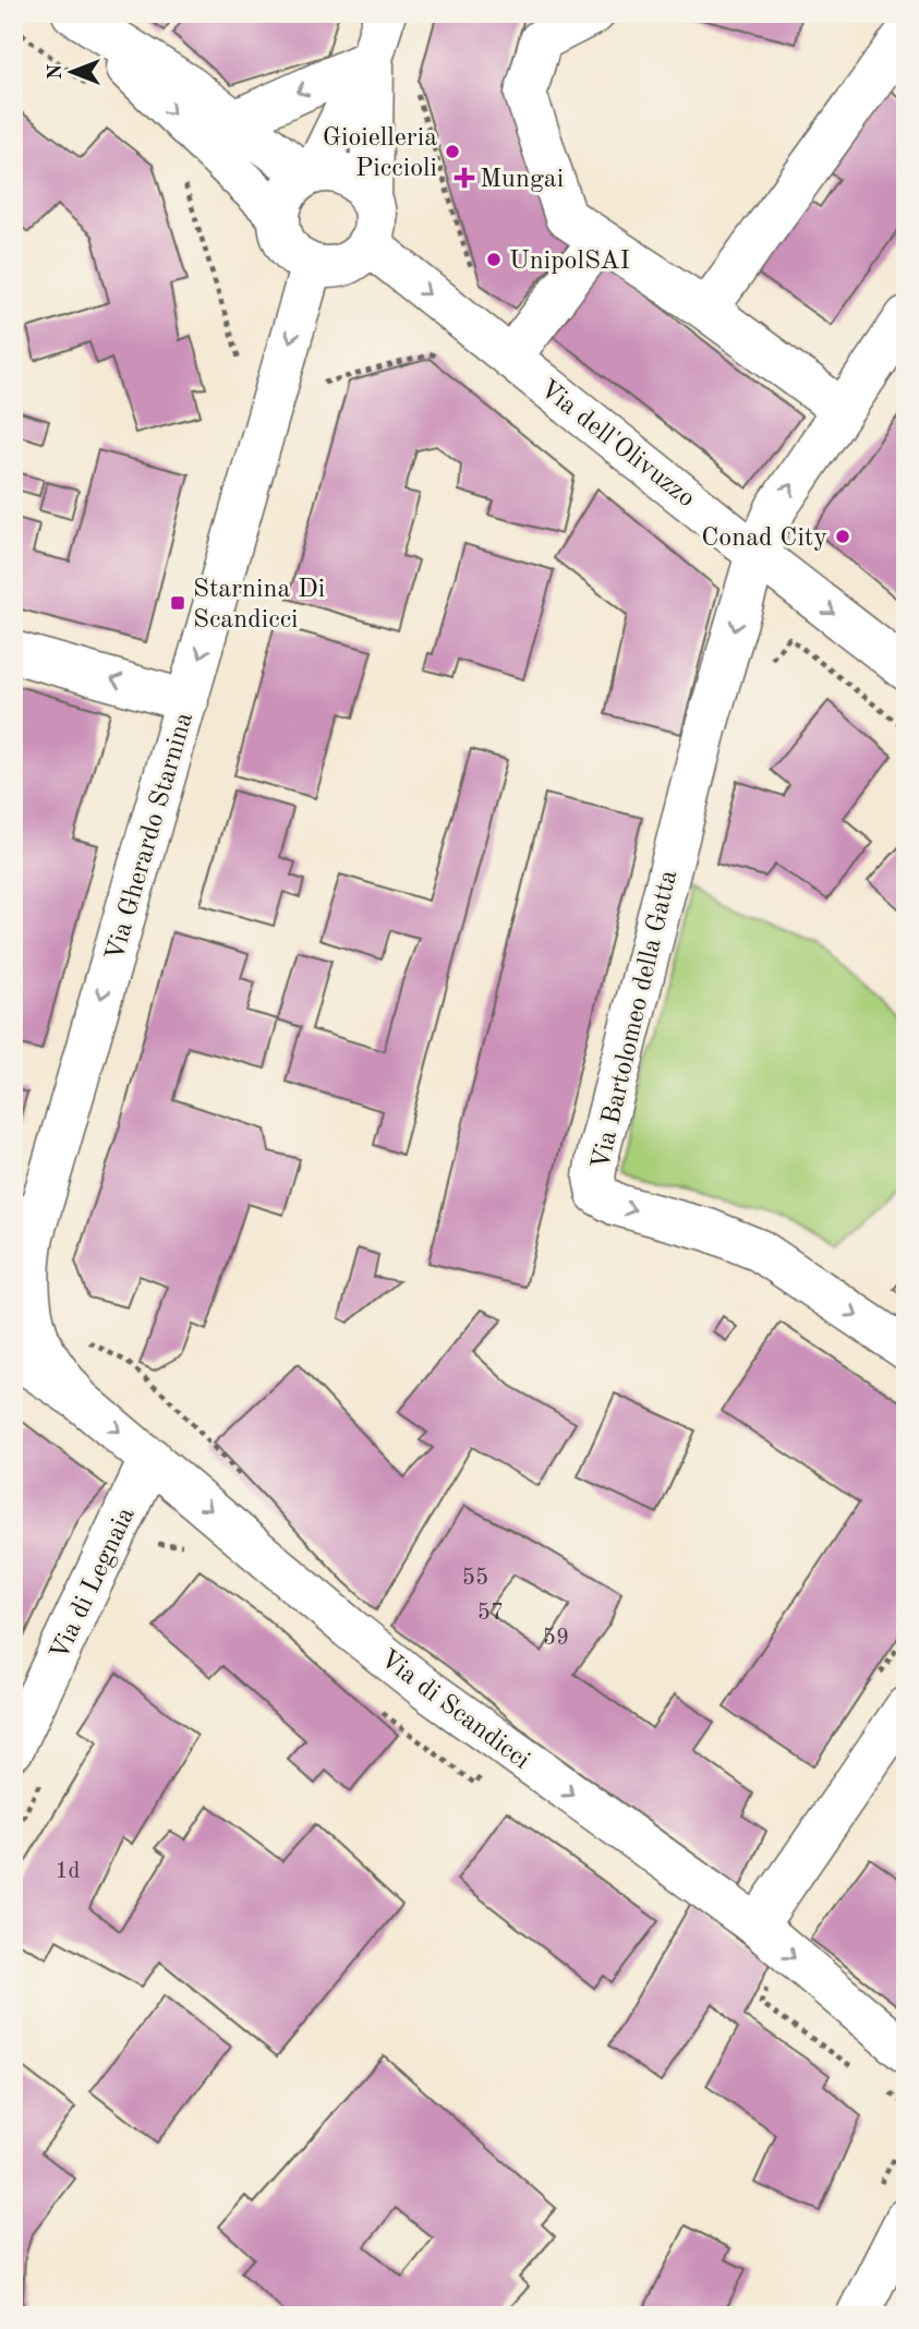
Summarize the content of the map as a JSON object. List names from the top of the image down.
{
  "streets": {
    "street": [
      "Via dell'Olivuzzo",
      "Via Gherardo Starnina",
      "Via Bartolomeo della Gatta",
      "Via di Legnaia",
      "Via di Scandicci"
    ]
  },
  "crossings": [
    ["Via dell'Olivuzzo", "Via Gherardo Starnina"],
    ["Via dell'Olivuzzo", "Via Bartolomeo della Gatta"],
    ["Via Gherardo Starnina", "Via di Scandicci"],
    ["Via di Legnaia", "Via di Scandicci"]
  ],
  "one_way": ["Via dell'Olivuzzo", "Via Gherardo Starnina", "Via di Scandicci"],
  "places": {
    "other": ["Gioielleria Piccioli", "UnipolSAI", "Conad City"],
    "health": ["Mungai"],
    "transit": ["Starnina Di Scandicci"]
  },
  "house_numbers": [
    "55",
    "57",
    "59",
    "1d"
  ],
  "north": "left"
}
